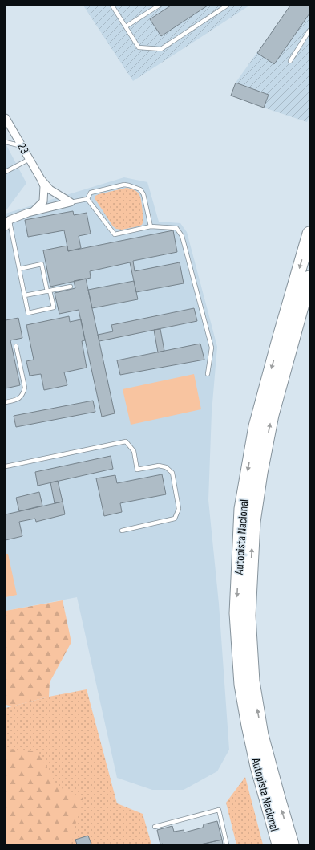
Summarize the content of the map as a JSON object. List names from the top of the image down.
{
  "streets": {
    "highway": ["Autopista Nacional"],
    "street": ["23"]
  }
}
